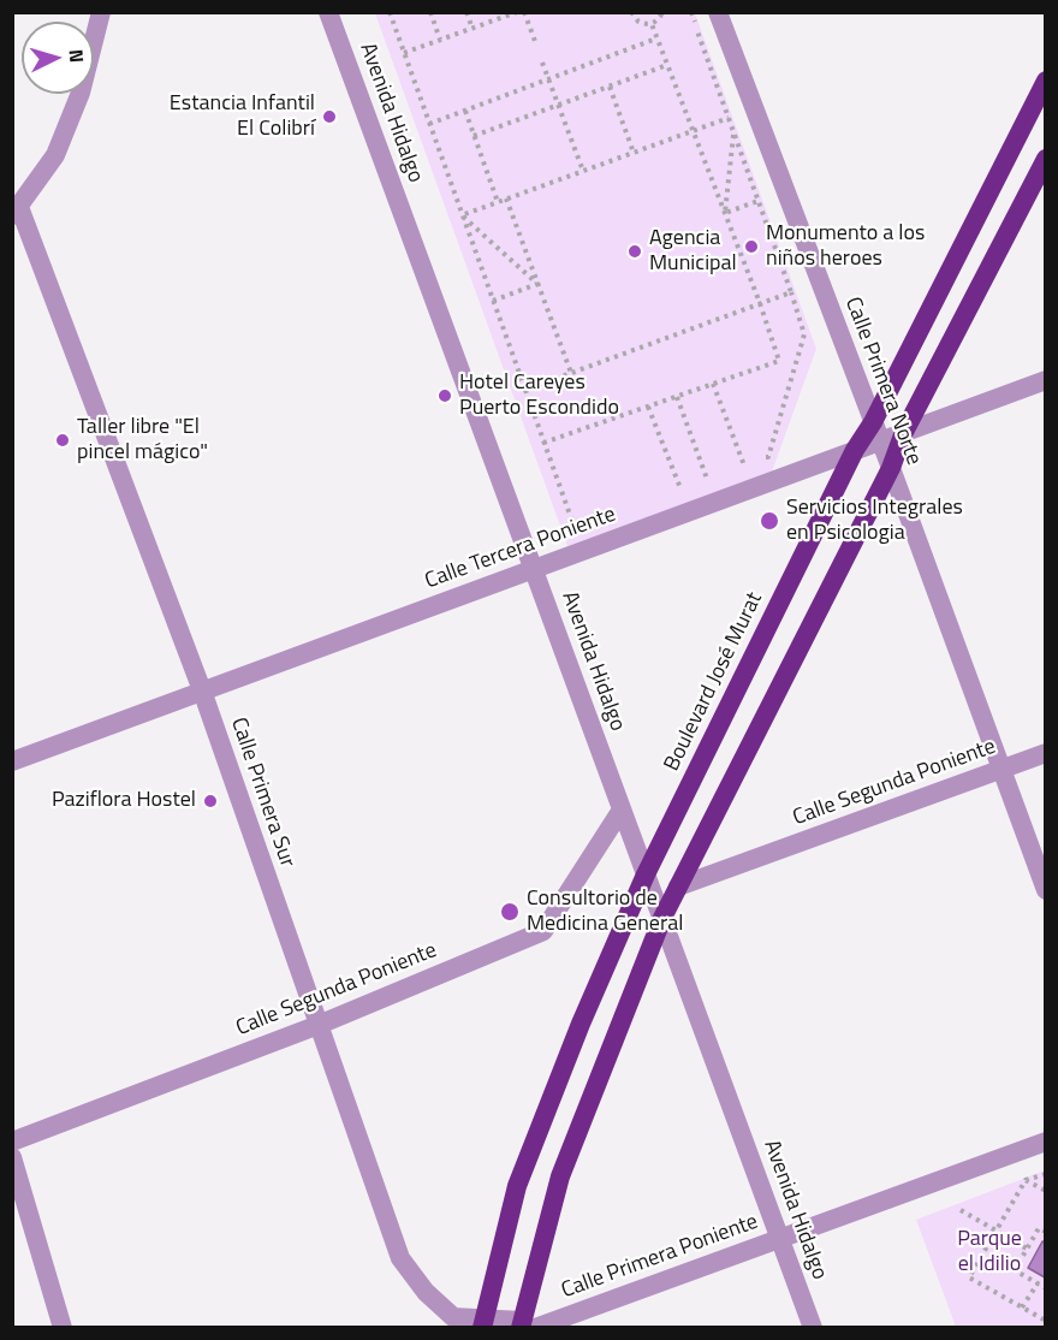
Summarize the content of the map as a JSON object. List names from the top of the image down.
{
  "streets": {
    "highway": ["Boulevard José Murat"],
    "street": [
      "Avenida Hidalgo",
      "Calle Primera Norte",
      "Calle Tercera Poniente",
      "Calle Segunda Poniente",
      "Calle Primera Sur",
      "Calle Primera Poniente"
    ]
  },
  "crossings": [
    ["Avenida Hidalgo", "Calle Tercera Poniente"],
    ["Avenida Hidalgo", "Boulevard José Murat"],
    ["Avenida Hidalgo", "Calle Segunda Poniente"],
    ["Avenida Hidalgo", "Calle Primera Poniente"],
    ["Calle Primera Norte", "Boulevard José Murat"],
    ["Calle Primera Norte", "Calle Segunda Poniente"],
    ["Calle Tercera Poniente", "Boulevard José Murat"],
    ["Calle Tercera Poniente", "Calle Primera Sur"],
    ["Boulevard José Murat", "Calle Primera Sur"],
    ["Calle Segunda Poniente", "Calle Primera Sur"],
    ["Calle Primera Sur", "Calle Primera Poniente"]
  ],
  "parks": ["Parque el Idilio"],
  "places": [
    "Estancia Infantil El Colibrí",
    "Monumento a los niños heroes",
    "Agencia Municipal",
    "Hotel Careyes Puerto Escondido",
    "Taller libre \"El pincel mágico\"",
    "Servicios Integrales en Psicologia",
    "Paziflora Hostel",
    "Consultorio de Medicina General"
  ],
  "north": "right"
}
